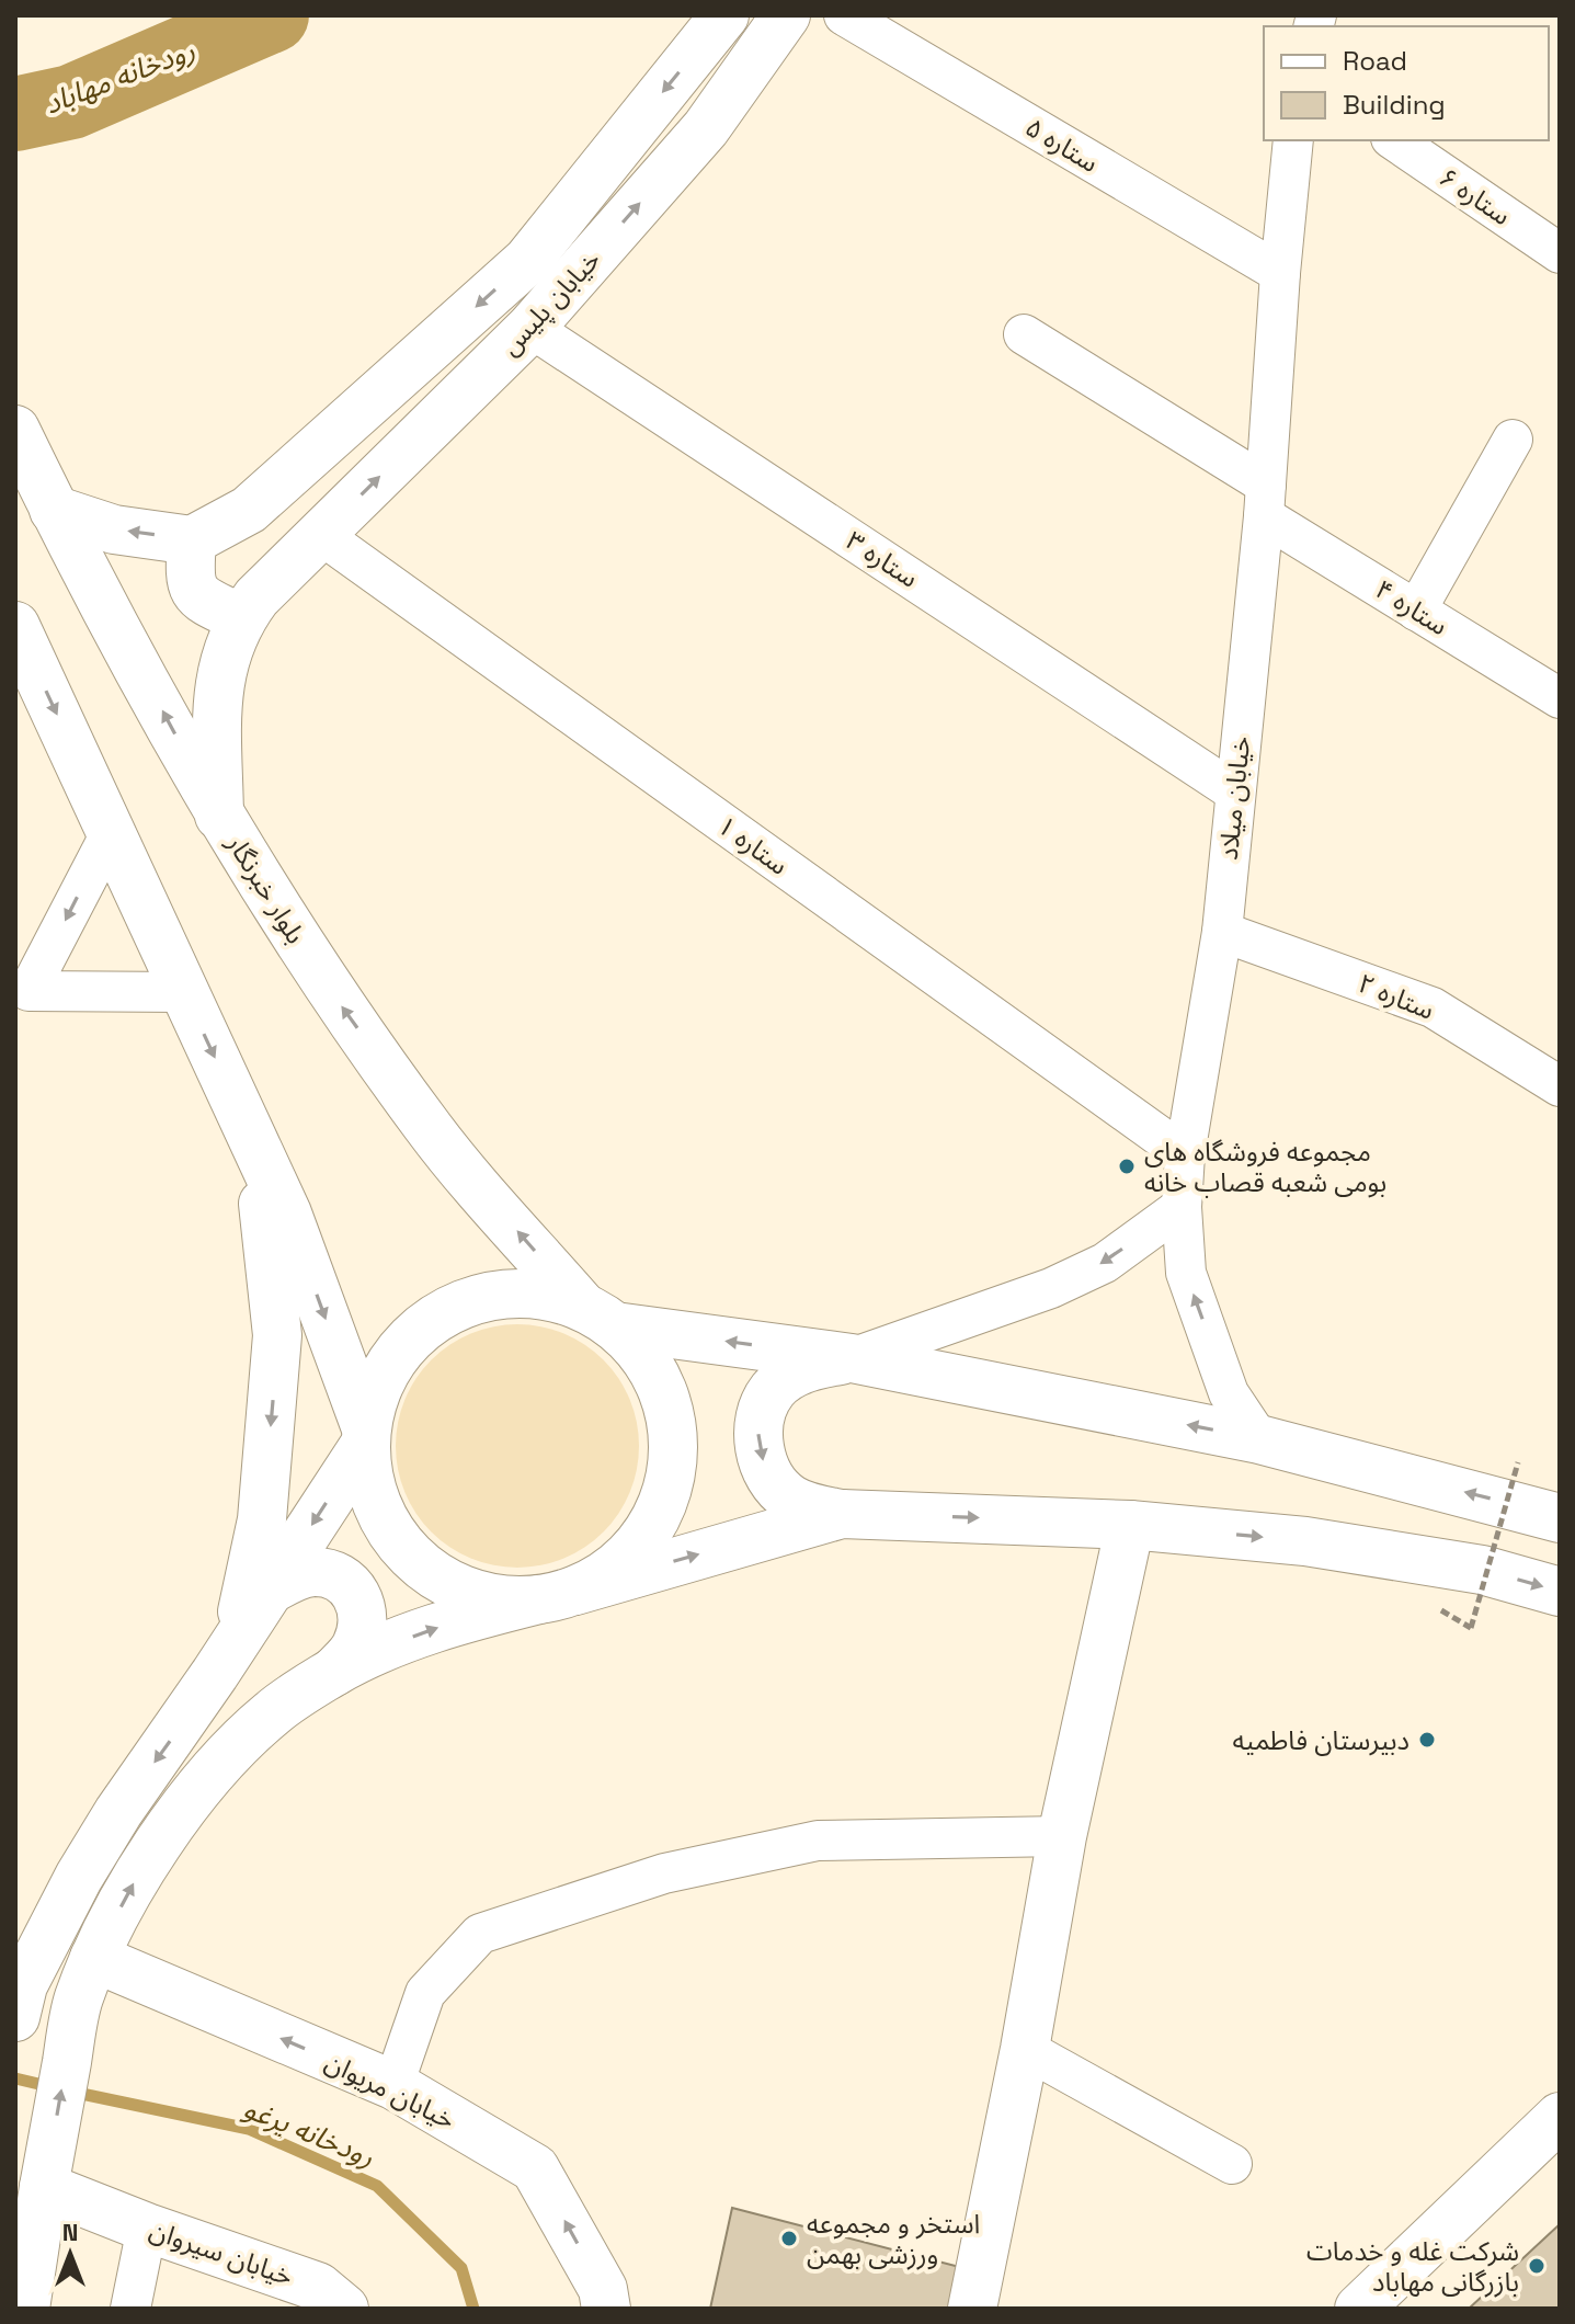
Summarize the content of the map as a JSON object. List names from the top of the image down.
{
  "streets": {
    "main road": [
      "خیابان پلیس",
      "بلوار خبرنگار",
      "خیابان مریوان",
      "خیابان سیروان"
    ],
    "street": [
      "ستاره ۵",
      "ستاره ۶",
      "ستاره ۳",
      "ستاره ۴",
      "خیابان میلاد",
      "ستاره ۱",
      "ستاره ۲"
    ]
  },
  "crossings": [
    ["ستاره ۵", "خیابان میلاد"],
    ["خیابان پلیس", "ستاره ۳"],
    ["خیابان پلیس", "ستاره ۱"],
    ["خیابان پلیس", "بلوار خبرنگار"],
    ["ستاره ۳", "خیابان میلاد"],
    ["ستاره ۴", "خیابان میلاد"],
    ["خیابان میلاد", "ستاره ۱"],
    ["خیابان میلاد", "ستاره ۲"]
  ],
  "one_way": ["خیابان مریوان"],
  "water": ["رودخانه مهاباد", "رودخانه یرغو"],
  "places": [
    "مجموعه فروشگاه های بومی شعبه قصاب خانه",
    "دبیرستان فاطمیه",
    "استخر و مجموعه ورزشی بهمن",
    "شرکت غله و خدمات بازرگانی مهاباد"
  ],
  "legend": ["Road", "Building"],
  "north": "top"
}
